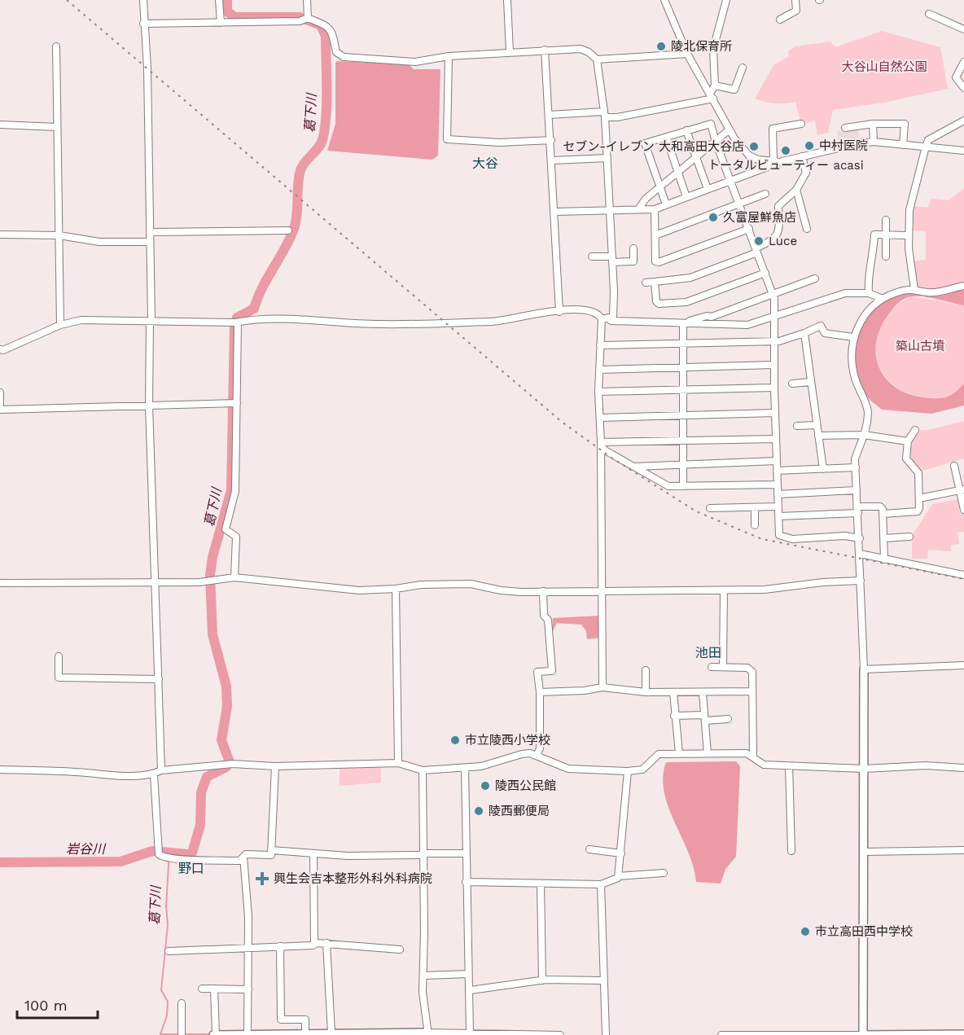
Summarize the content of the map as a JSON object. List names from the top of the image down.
{
  "districts": ["大谷", "池田", "野口"],
  "water": ["葛下川", "岩谷川"],
  "parks": ["大谷山自然公園", "築山古墳"],
  "places": {
    "other": [
      "陵北保育所",
      "中村医院",
      "セブン-イレブン 大和高田大谷店",
      "トータルビューティー acasi",
      "久富屋鮮魚店",
      "Luce",
      "市立陵西小学校",
      "陵西公民館",
      "陵西郵便局",
      "市立高田西中学校"
    ],
    "health": ["興生会吉本整形外科外科病院"]
  },
  "scale_bar": "100 m"
}
